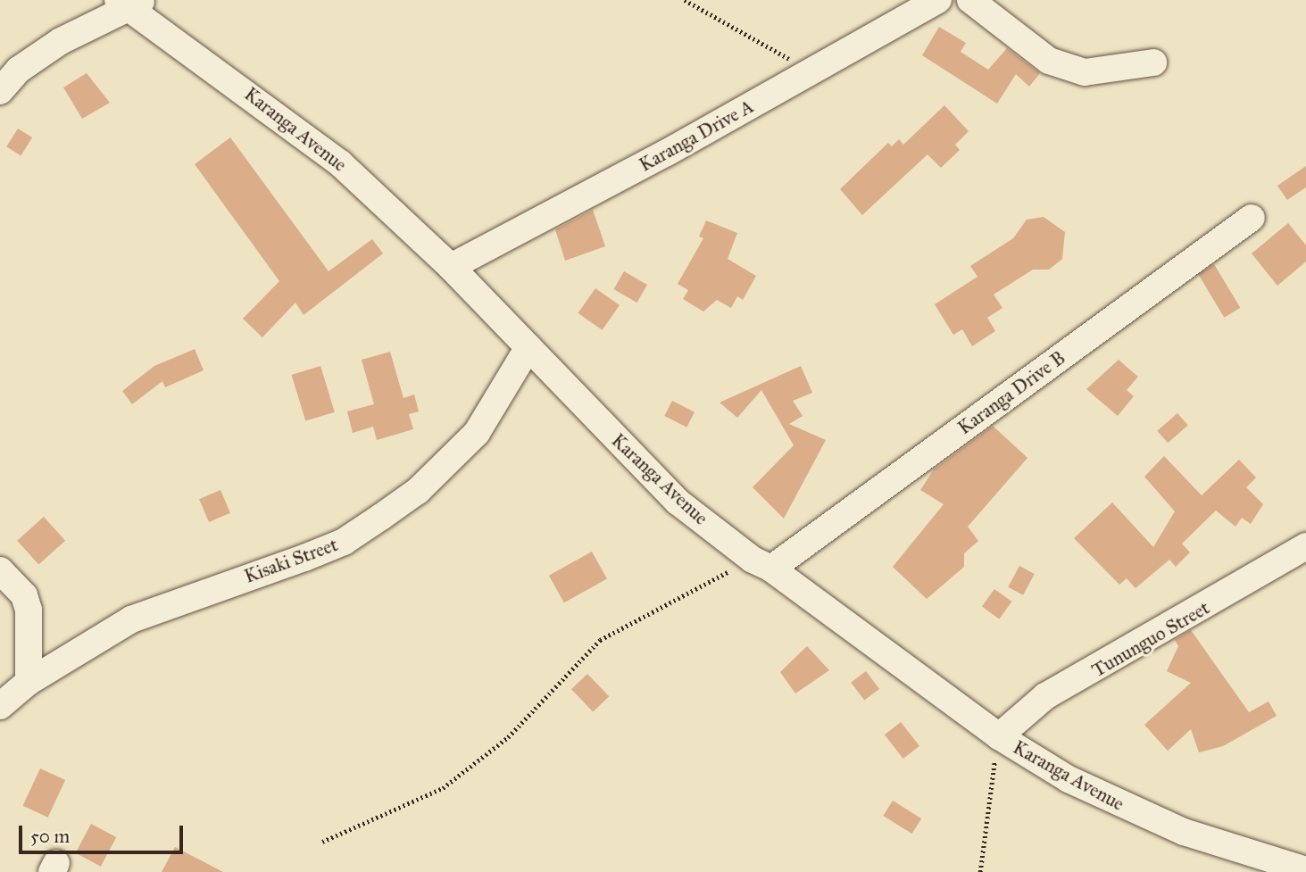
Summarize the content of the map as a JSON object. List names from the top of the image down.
{
  "streets": {
    "street": [
      "Karanga Avenue",
      "Karanga Drive A",
      "Karanga Drive B",
      "Kisaki Street",
      "Tununguo Street"
    ]
  },
  "crossings": [
    ["Karanga Avenue", "Karanga Drive A"],
    ["Karanga Avenue", "Karanga Drive B"],
    ["Karanga Avenue", "Kisaki Street"],
    ["Karanga Avenue", "Tununguo Street"]
  ],
  "scale_bar": "50 m"
}
